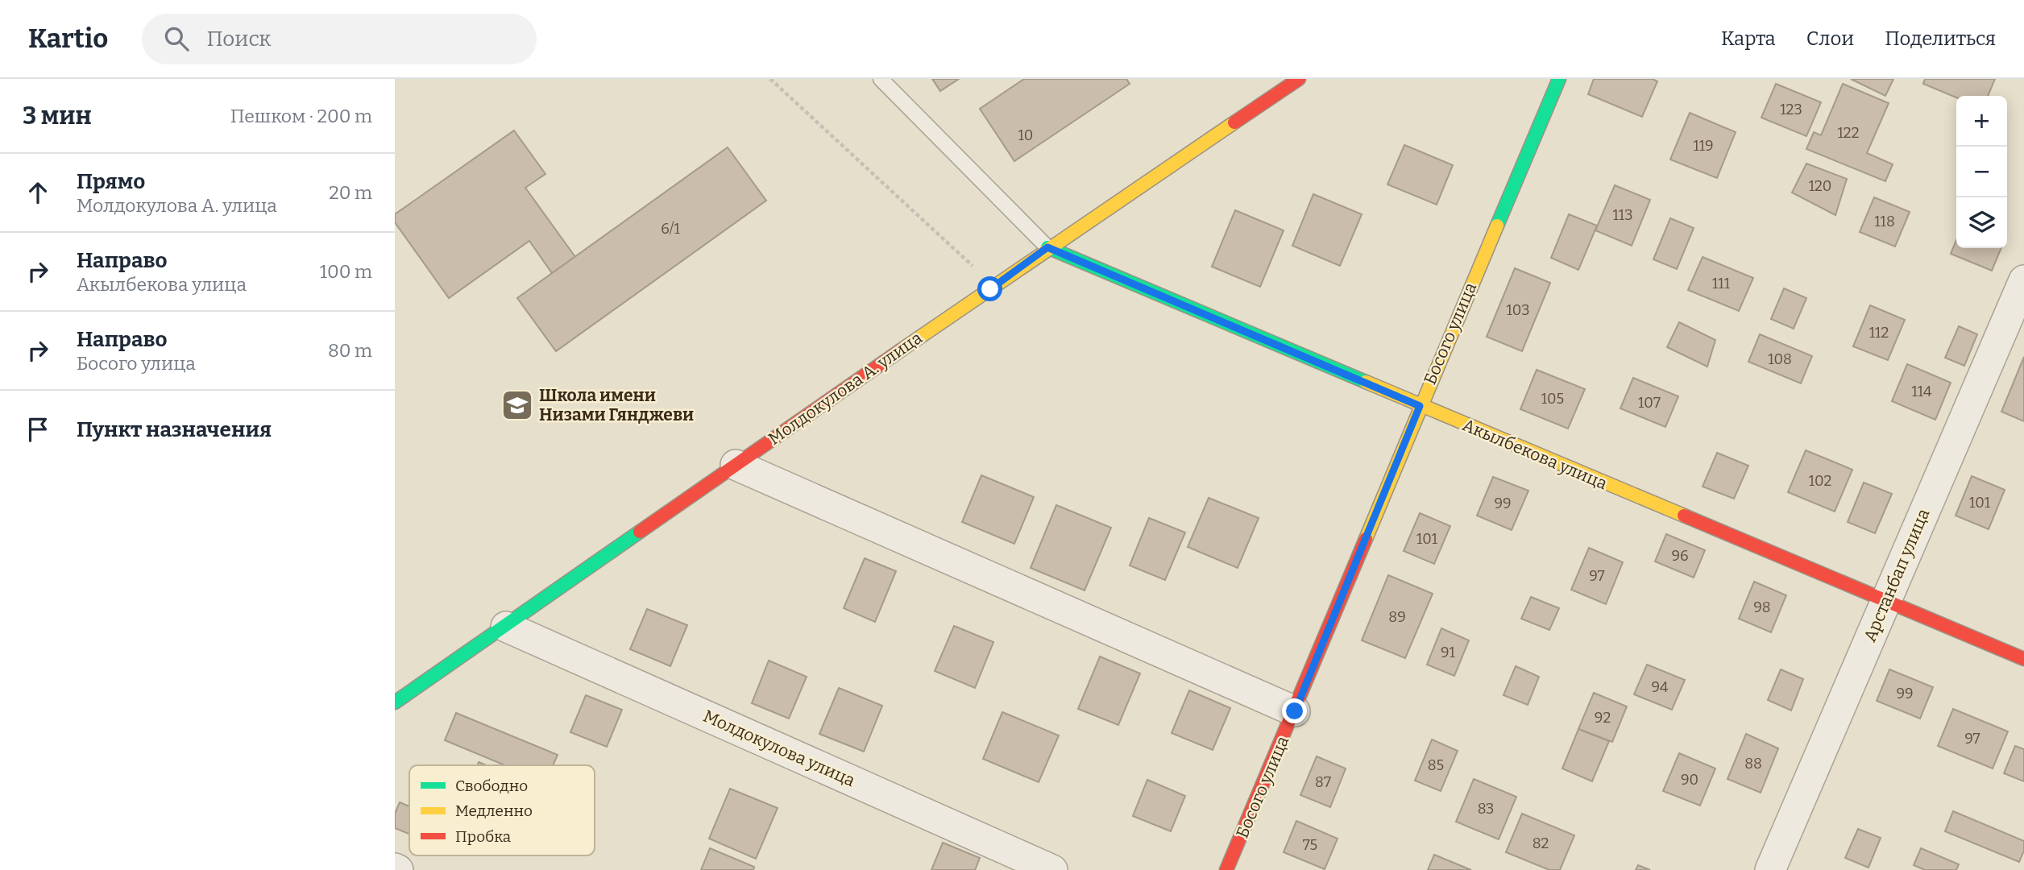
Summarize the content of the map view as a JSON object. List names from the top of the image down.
{
  "streets": {
    "street": [
      "Босого улица",
      "Молдокулова А. улица",
      "Акылбекова улица",
      "Арстанбап улица",
      "Молдокулова улица"
    ]
  },
  "crossings": [
    ["Босого улица", "Акылбекова улица"],
    ["Молдокулова А. улица", "Акылбекова улица"],
    ["Молдокулова А. улица", "Молдокулова улица"],
    ["Акылбекова улица", "Арстанбап улица"]
  ],
  "places": {
    "school or university": ["Школа имени Низами Гянджеви"]
  },
  "house_numbers": [
    "123",
    "122",
    "10",
    "119",
    "120",
    "113",
    "118",
    "6/1",
    "111",
    "103",
    "112",
    "108",
    "114",
    "105",
    "107",
    "102",
    "101",
    "99",
    "101",
    "96",
    "97",
    "98",
    "89",
    "91",
    "94",
    "99",
    "92",
    "97",
    "88",
    "85",
    "90",
    "87",
    "83",
    "82",
    "75"
  ],
  "legend": ["Свободно", "Медленно", "Пробка"],
  "page": {
    "header": "Kartio",
    "search": "Поиск",
    "nav": ["Карта", "Слои", "Поделиться"],
    "heading": ["3 мин", "Пешком · 200 m"],
    "map_buttons": ["+", "−"],
    "list": [
      ["Прямо", "Молдокулова А. улица", "20 m"],
      ["Направо", "Акылбекова улица", "100 m"],
      ["Направо", "Босого улица", "80 m"],
      "Пункт назначения"
    ]
  }
}
